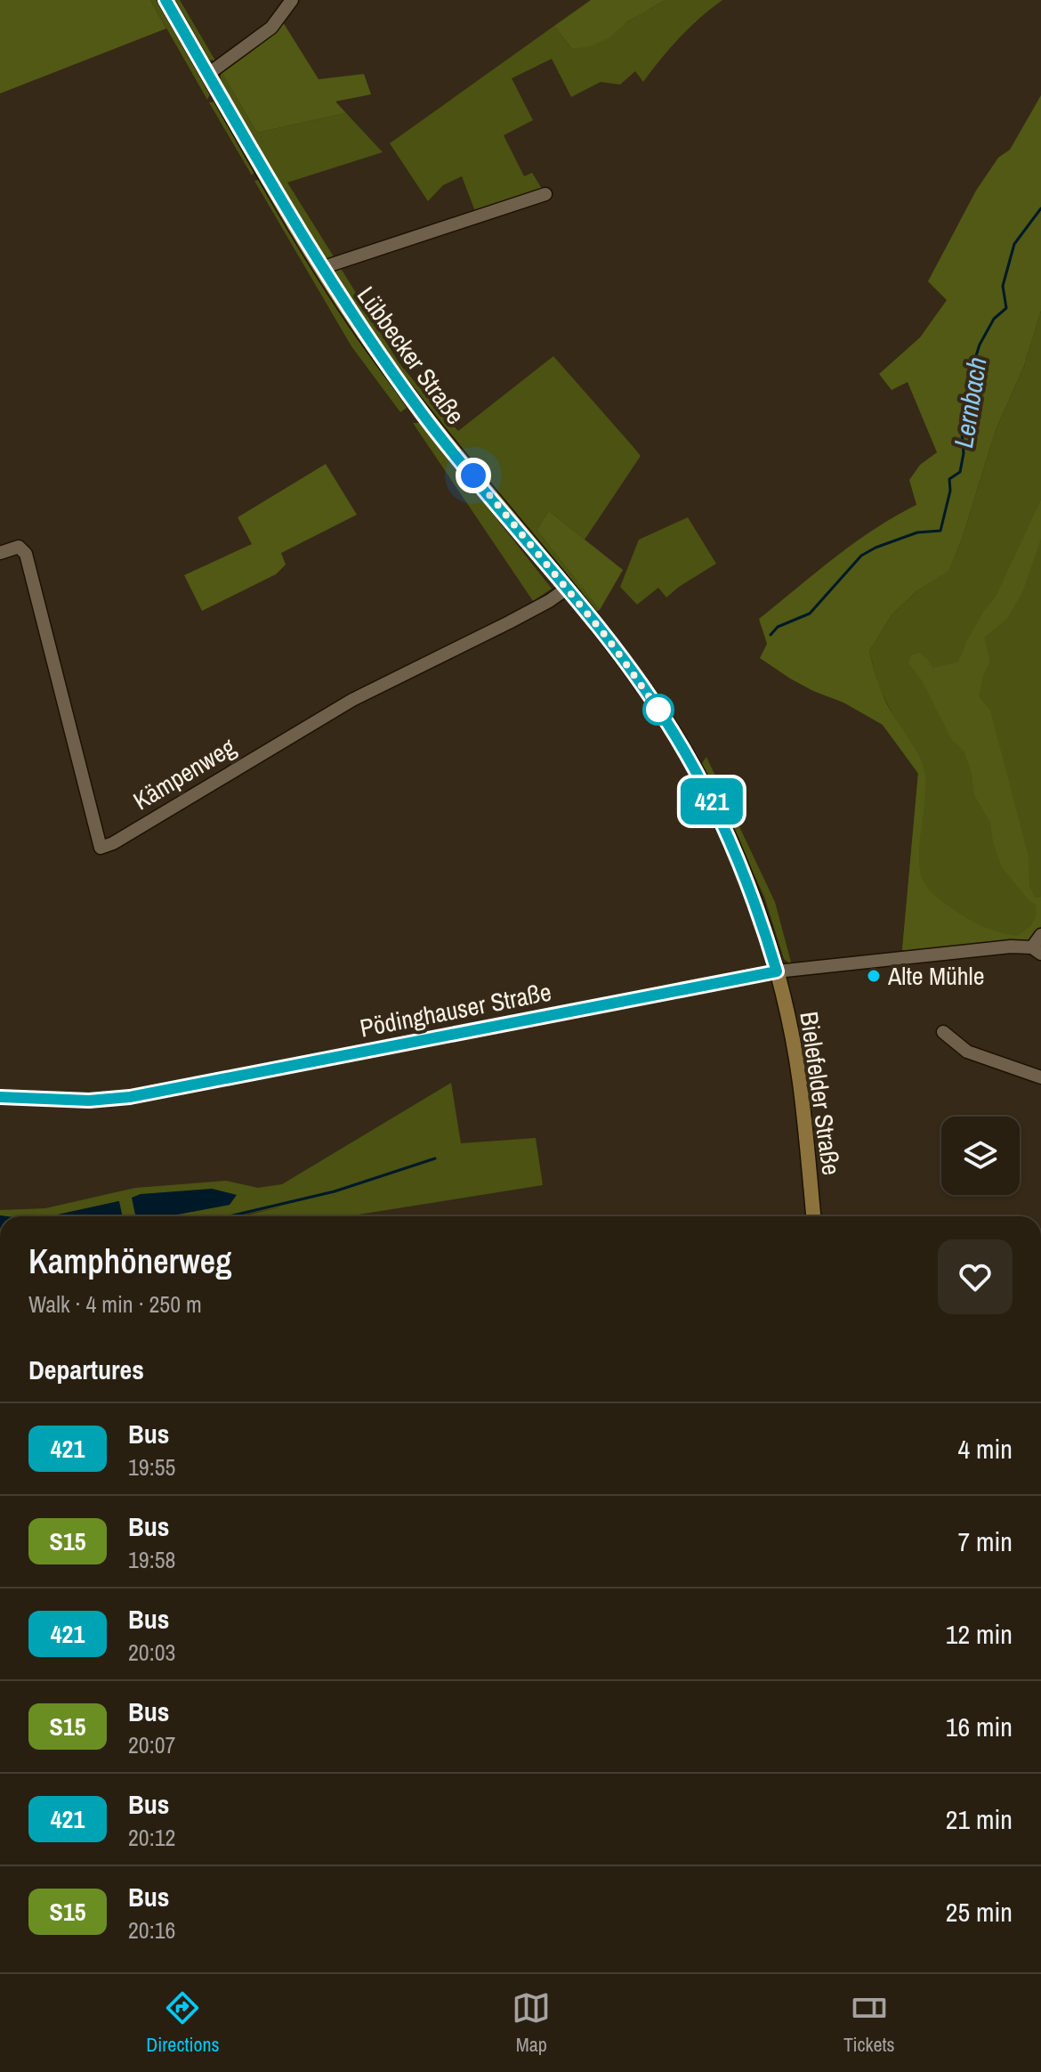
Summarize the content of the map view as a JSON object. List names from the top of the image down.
{
  "streets": {
    "main road": ["Lübbecker Straße", "Bielefelder Straße"],
    "street": ["Kämpenweg", "Pödinghauser Straße"]
  },
  "crossings": [
    ["Lübbecker Straße", "Kämpenweg"],
    ["Lübbecker Straße", "Pödinghauser Straße"],
    ["Lübbecker Straße", "Bielefelder Straße"],
    ["Pödinghauser Straße", "Bielefelder Straße"]
  ],
  "water": ["Lernbach"],
  "places": ["Alte Mühle"],
  "lines": ["bus line 421"],
  "page": {
    "on_map": "421",
    "heading": [
      ["Kamphönerweg", "Walk · 4 min · 250 m"],
      "Departures"
    ],
    "list": [
      {
        "mark": "421",
        "name": "Bus",
        "note": "19:55",
        "value": "4 min"
      },
      {
        "mark": "S15",
        "name": "Bus",
        "note": "19:58",
        "value": "7 min"
      },
      {
        "mark": "421",
        "name": "Bus",
        "note": "20:03",
        "value": "12 min"
      },
      {
        "mark": "S15",
        "name": "Bus",
        "note": "20:07",
        "value": "16 min"
      },
      {
        "mark": "421",
        "name": "Bus",
        "note": "20:12",
        "value": "21 min"
      },
      {
        "mark": "S15",
        "name": "Bus",
        "note": "20:16",
        "value": "25 min"
      }
    ],
    "tabs": ["Directions", "Map", "Tickets"]
  }
}
